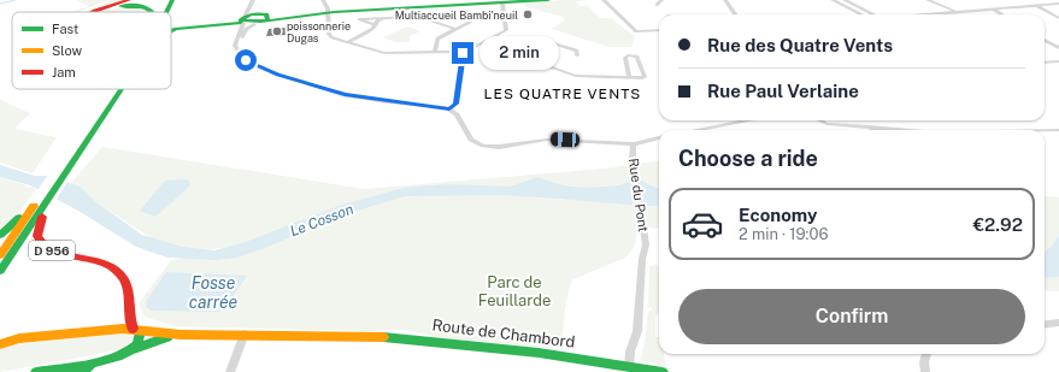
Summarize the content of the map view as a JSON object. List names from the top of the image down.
{
  "streets": {
    "main road": ["D 956", "Route de Chambord"],
    "street": ["Rue du Pont"]
  },
  "crossings": [
    ["Rue du Pont", "Route de Chambord"]
  ],
  "districts": ["LES QUATRE VENTS"],
  "water": ["Le Cosson", "Fosse carrée"],
  "parks": ["Parc de Feuillarde"],
  "places": ["Multiaccueil Bambi'neuil", "poissonnerie Dugas"],
  "legend": ["Fast", "Slow", "Jam"],
  "page": {
    "banner": ["Rue des Quatre Vents", "Rue Paul Verlaine"],
    "bubble": "2 min",
    "heading": "Choose a ride",
    "list": [
      {
        "name": "Economy",
        "note": "2 min · 19:06",
        "value": "€2.92"
      }
    ],
    "buttons": "Confirm"
  }
}
